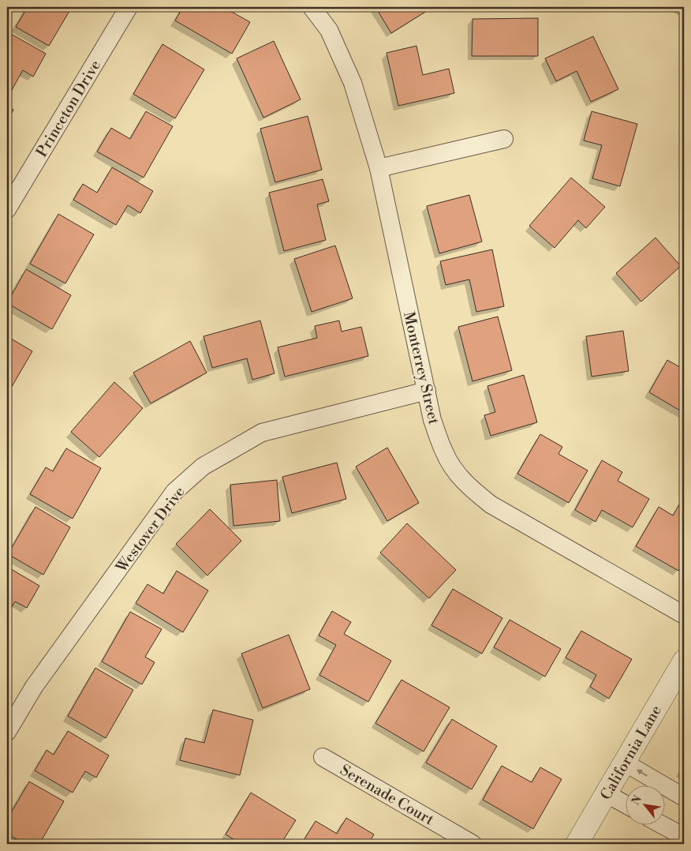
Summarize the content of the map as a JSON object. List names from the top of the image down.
{
  "streets": {
    "street": [
      "Princeton Drive",
      "Monterrey Street",
      "Westover Drive",
      "California Lane",
      "Serenade Court"
    ]
  },
  "crossings": [
    ["Monterrey Street", "Westover Drive"]
  ],
  "north": "top left"
}
